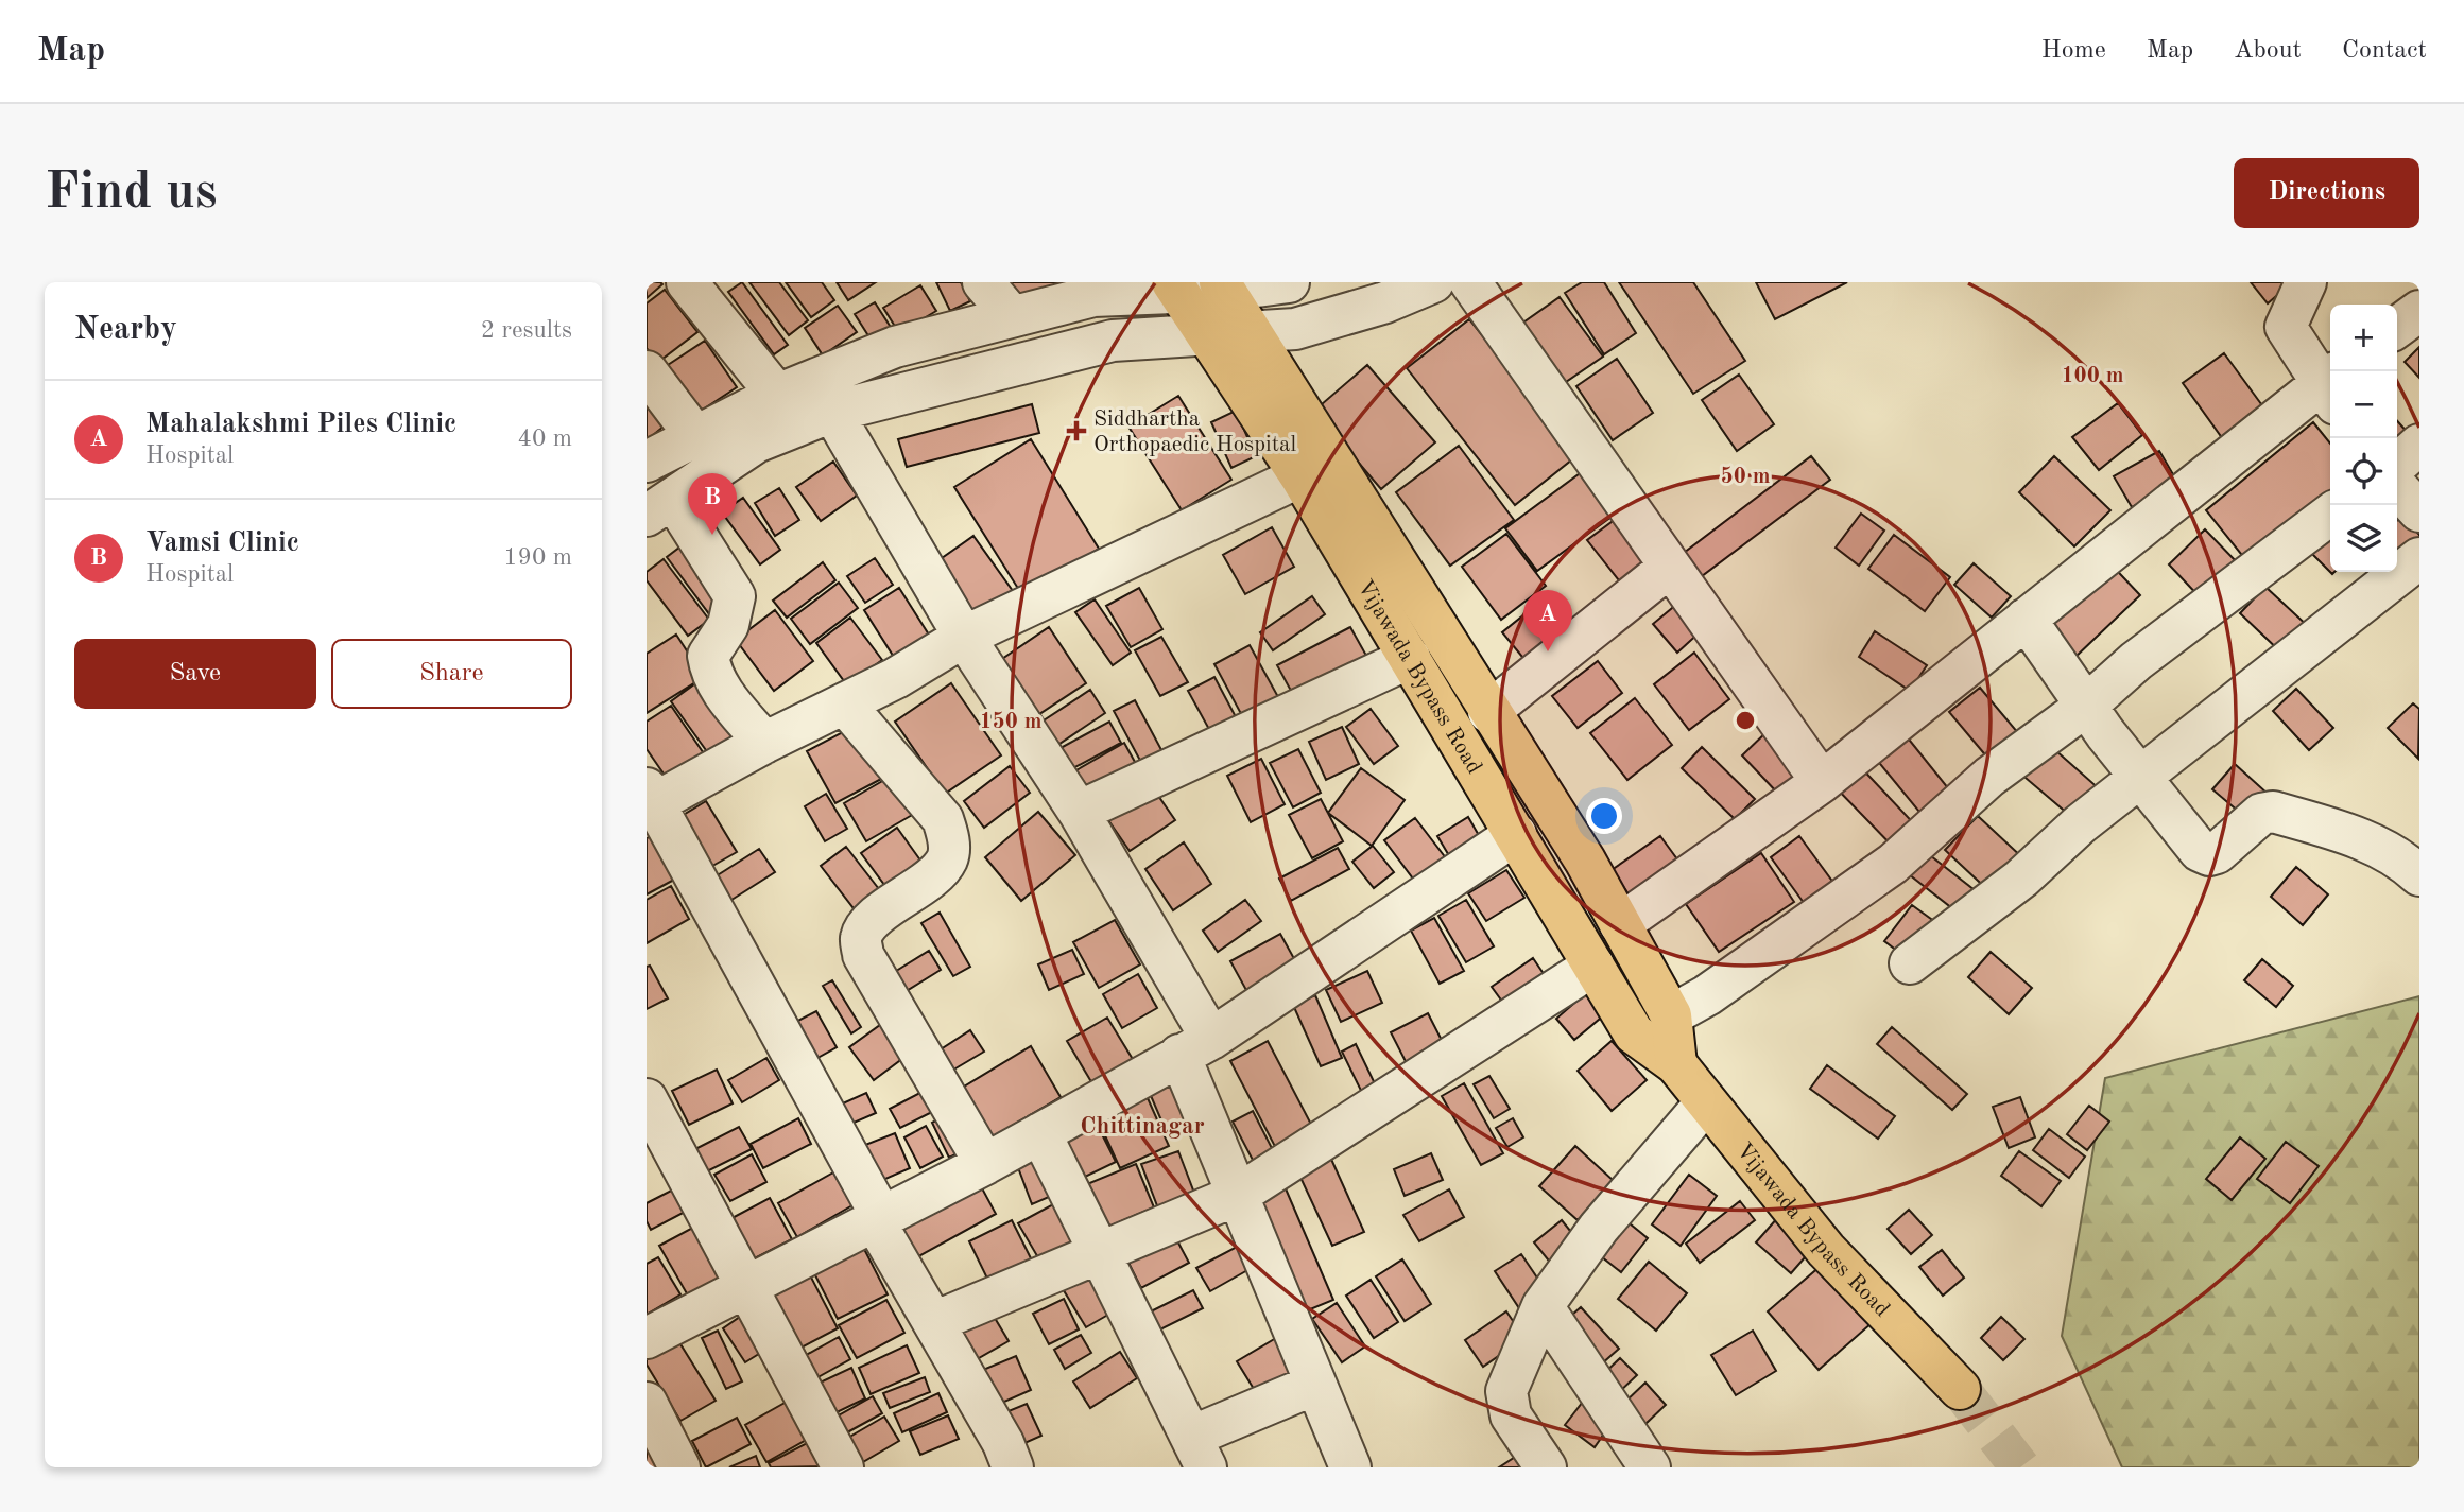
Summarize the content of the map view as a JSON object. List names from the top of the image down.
{
  "streets": {
    "main road": ["Vijawada Bypass Road"]
  },
  "districts": ["Chittinagar"],
  "places": {
    "health": ["Siddhartha Orthopaedic Hospital"]
  },
  "page": {
    "header": "Map",
    "nav": [
      "Home",
      "Map",
      "About",
      "Contact"
    ],
    "buttons": [
      "Directions",
      ["Save", "Share"]
    ],
    "title": "Find us",
    "heading": ["Nearby", "2 results"],
    "map_buttons": ["+", "−"],
    "list": [
      {
        "mark": "A",
        "name": "Mahalakshmi Piles Clinic",
        "note": "Hospital",
        "value": "40 m"
      },
      {
        "mark": "B",
        "name": "Vamsi Clinic",
        "note": "Hospital",
        "value": "190 m"
      }
    ],
    "pins": ["B", "A"]
  },
  "rings": ["100 m", "50 m", "150 m"]
}
